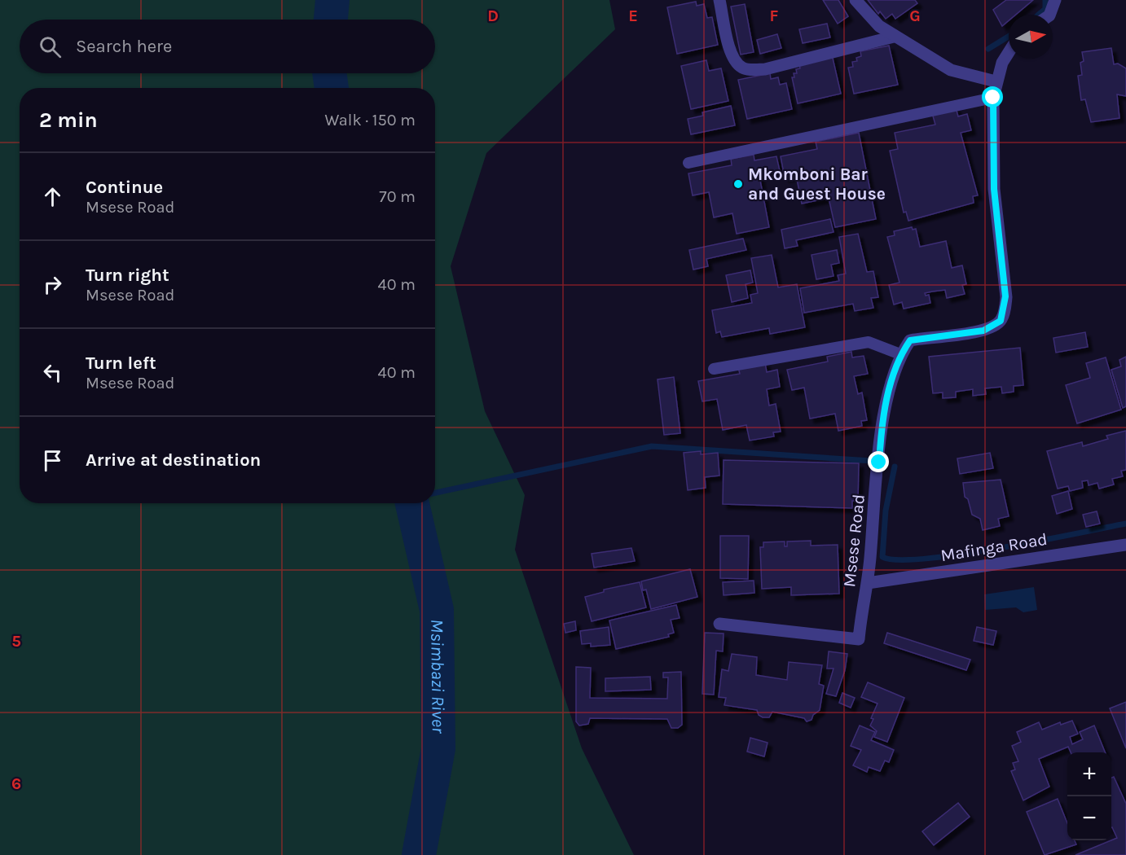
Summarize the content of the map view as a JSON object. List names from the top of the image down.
{
  "streets": {
    "street": ["Msese Road", "Mafinga Road"]
  },
  "crossings": [
    ["Msese Road", "Mafinga Road"]
  ],
  "water": ["Msimbazi River"],
  "places": ["Mkomboni Bar and Guest House"],
  "north": "right",
  "page": {
    "search": "Search here",
    "heading": ["2 min", "Walk · 150 m"],
    "list": [
      ["Continue", "Msese Road", "70 m"],
      ["Turn right", "Msese Road", "40 m"],
      ["Turn left", "Msese Road", "40 m"],
      "Arrive at destination"
    ],
    "map_buttons": ["+", "−"]
  },
  "grid": {
    "columns": [
      "D",
      "E",
      "F",
      "G"
    ],
    "rows": ["5", "6"]
  }
}
